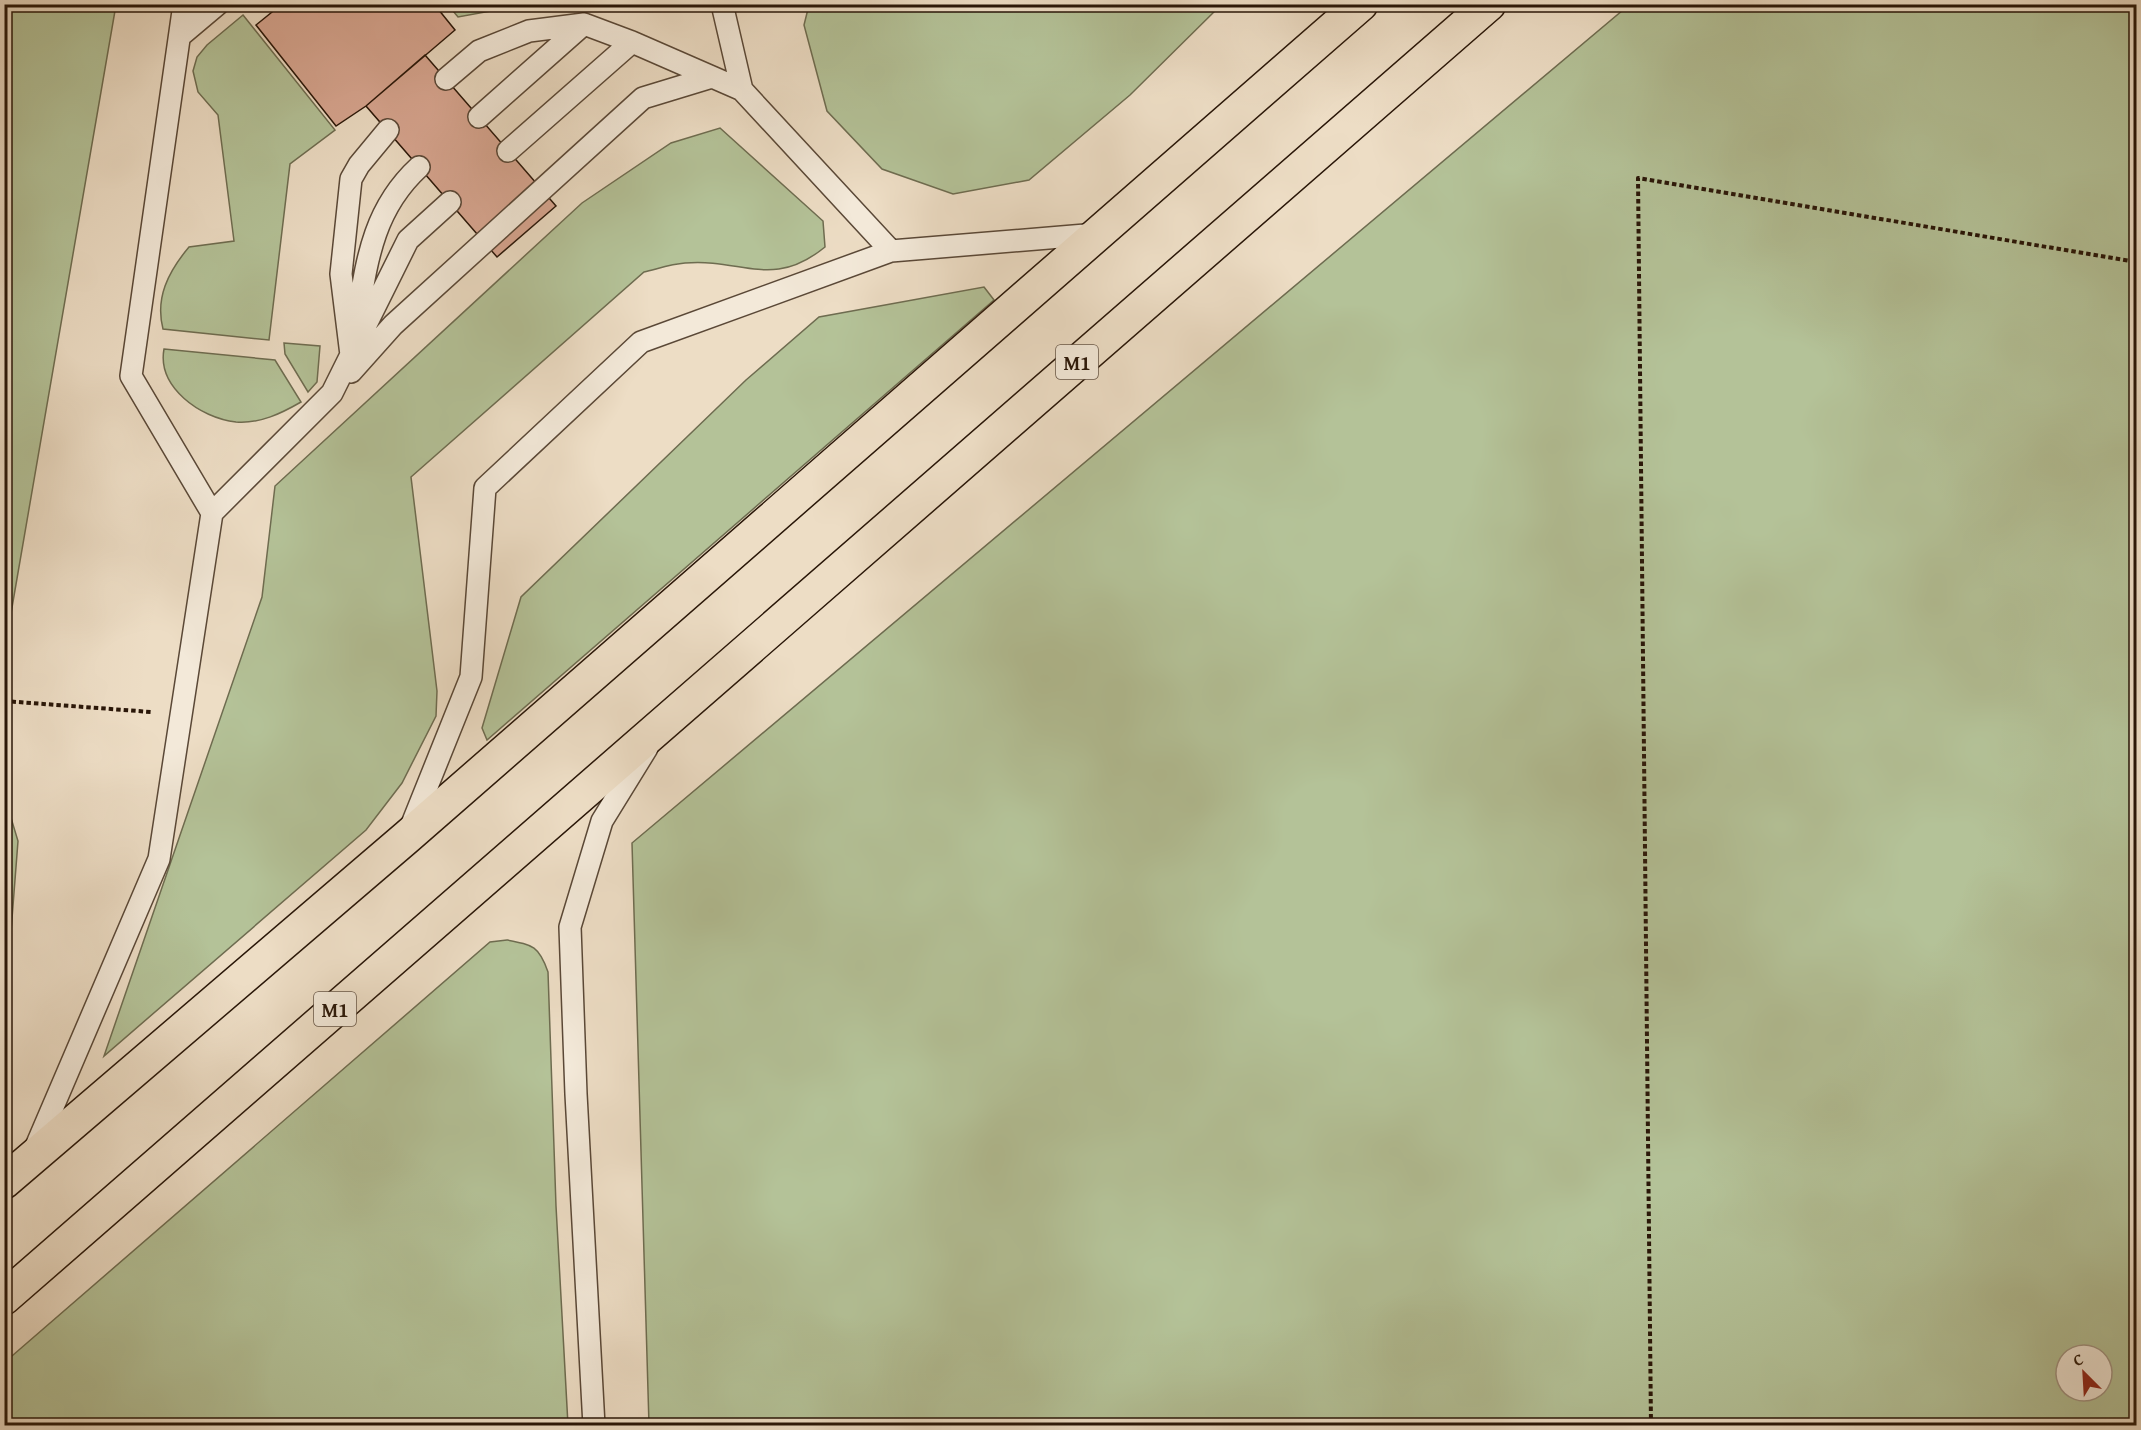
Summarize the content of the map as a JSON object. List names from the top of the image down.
{
  "streets": {
    "highway": ["М1"]
  },
  "north": "top left"
}
